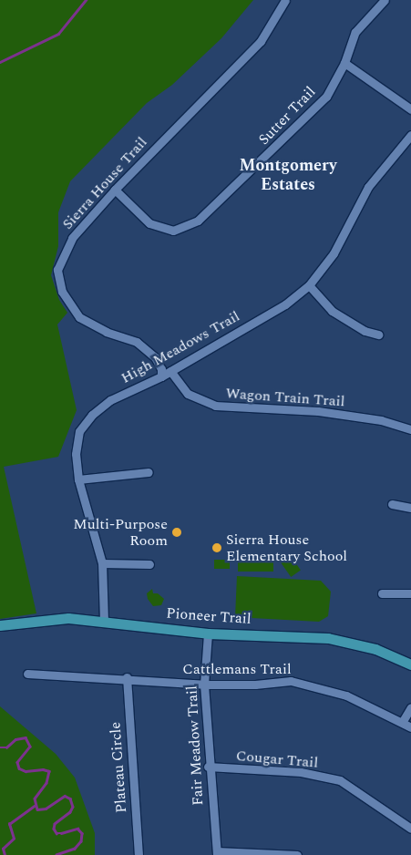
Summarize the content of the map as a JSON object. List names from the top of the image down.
{
  "streets": {
    "main road": ["Pioneer Trail"],
    "street": [
      "Sutter Trail",
      "Sierra House Trail",
      "High Meadows Trail",
      "Wagon Train Trail",
      "Cattlemans Trail",
      "Fair Meadow Trail",
      "Cougar Trail",
      "Plateau Circle"
    ]
  },
  "crossings": [
    ["Sutter Trail", "Sierra House Trail"],
    ["Sierra House Trail", "High Meadows Trail"],
    ["High Meadows Trail", "Wagon Train Trail"],
    ["High Meadows Trail", "Pioneer Trail"],
    ["Pioneer Trail", "Fair Meadow Trail"],
    ["Cattlemans Trail", "Fair Meadow Trail"],
    ["Cattlemans Trail", "Plateau Circle"],
    ["Fair Meadow Trail", "Cougar Trail"]
  ],
  "districts": ["Montgomery Estates"],
  "places": ["Multi-Purpose Room", "Sierra House Elementary School"]
}
